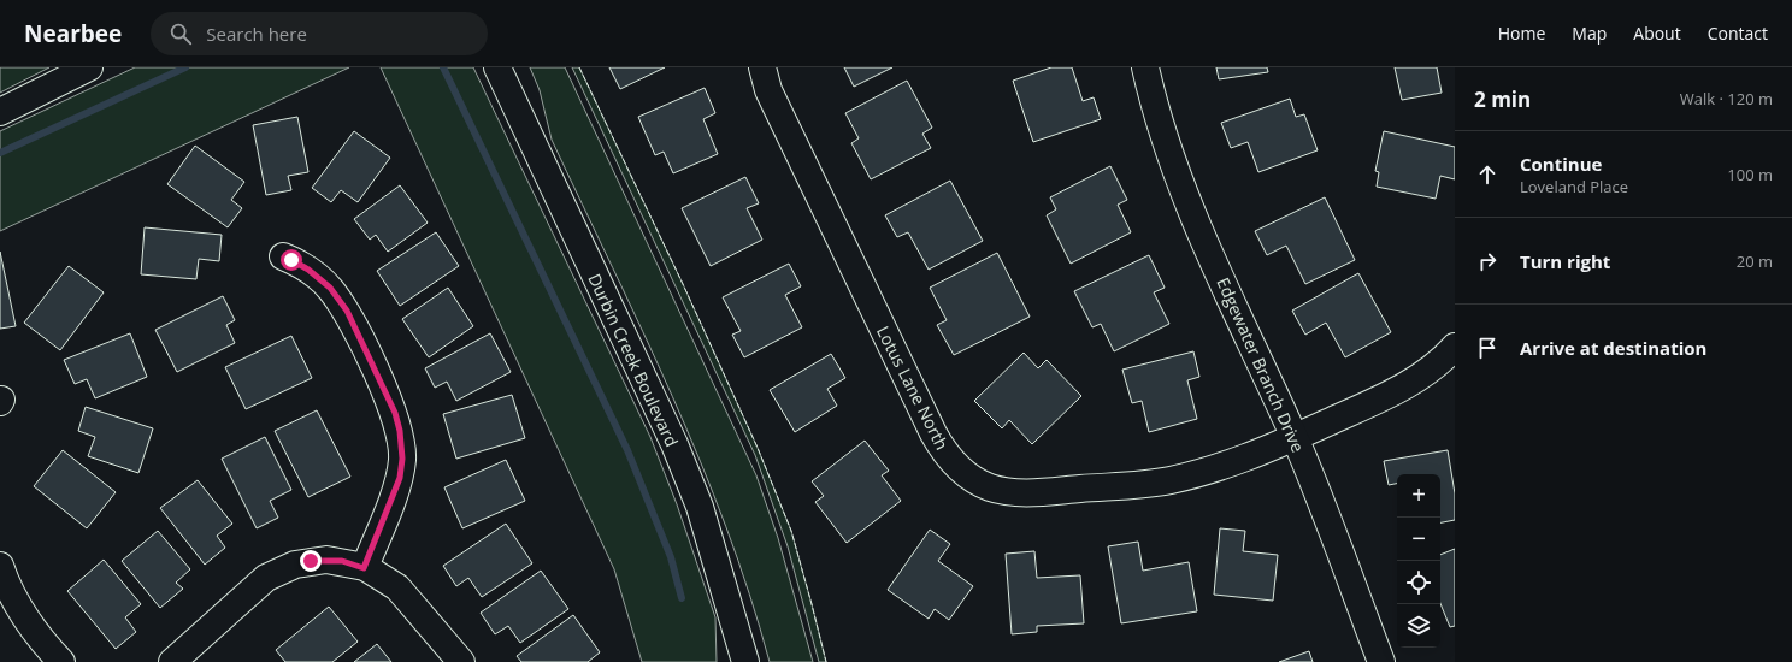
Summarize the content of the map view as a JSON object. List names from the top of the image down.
{
  "streets": {
    "street": ["Durbin Creek Boulevard", "Edgewater Branch Drive", "Lotus Lane North"]
  },
  "crossings": [
    ["Edgewater Branch Drive", "Lotus Lane North"]
  ],
  "page": {
    "header": "Nearbee",
    "search": "Search here",
    "nav": [
      "Home",
      "Map",
      "About",
      "Contact"
    ],
    "heading": ["2 min", "Walk · 120 m"],
    "list": [
      ["Continue", "Loveland Place", "100 m"],
      ["Turn right", "20 m"],
      "Arrive at destination"
    ],
    "map_buttons": ["+", "−"]
  }
}
